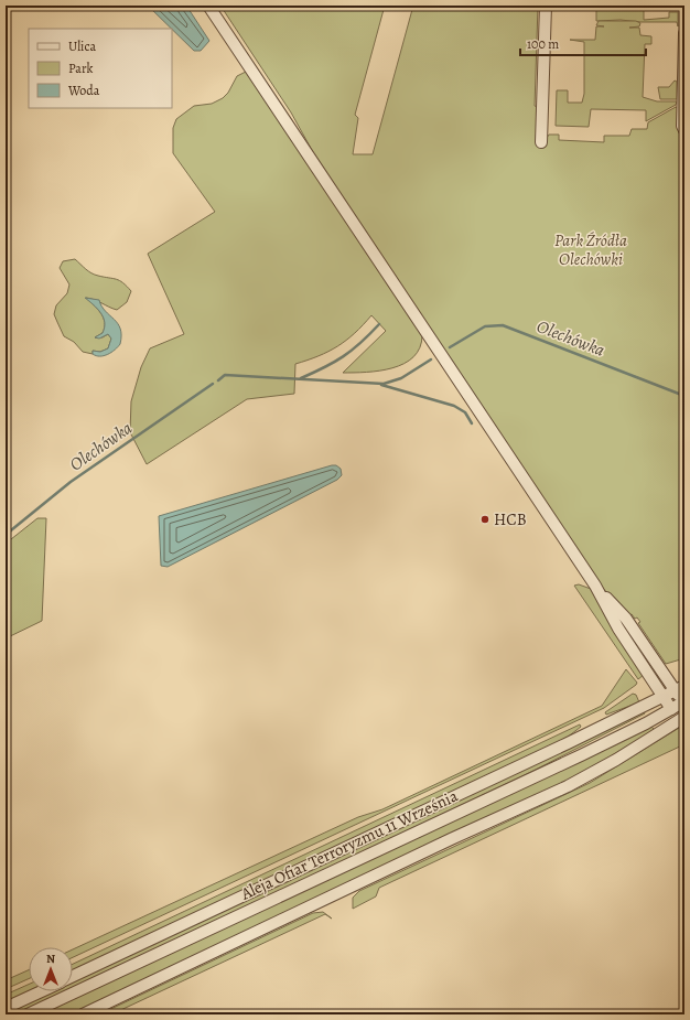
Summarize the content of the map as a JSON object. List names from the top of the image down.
{
  "streets": {
    "street": ["Aleja Ofiar Terroryzmu 11 Września"]
  },
  "water": ["Olechówka"],
  "parks": ["Park Źródła Olechówki"],
  "places": ["HCB"],
  "legend": ["Ulica", "Park", "Woda"],
  "scale_bar": "100 m",
  "north": "top"
}
